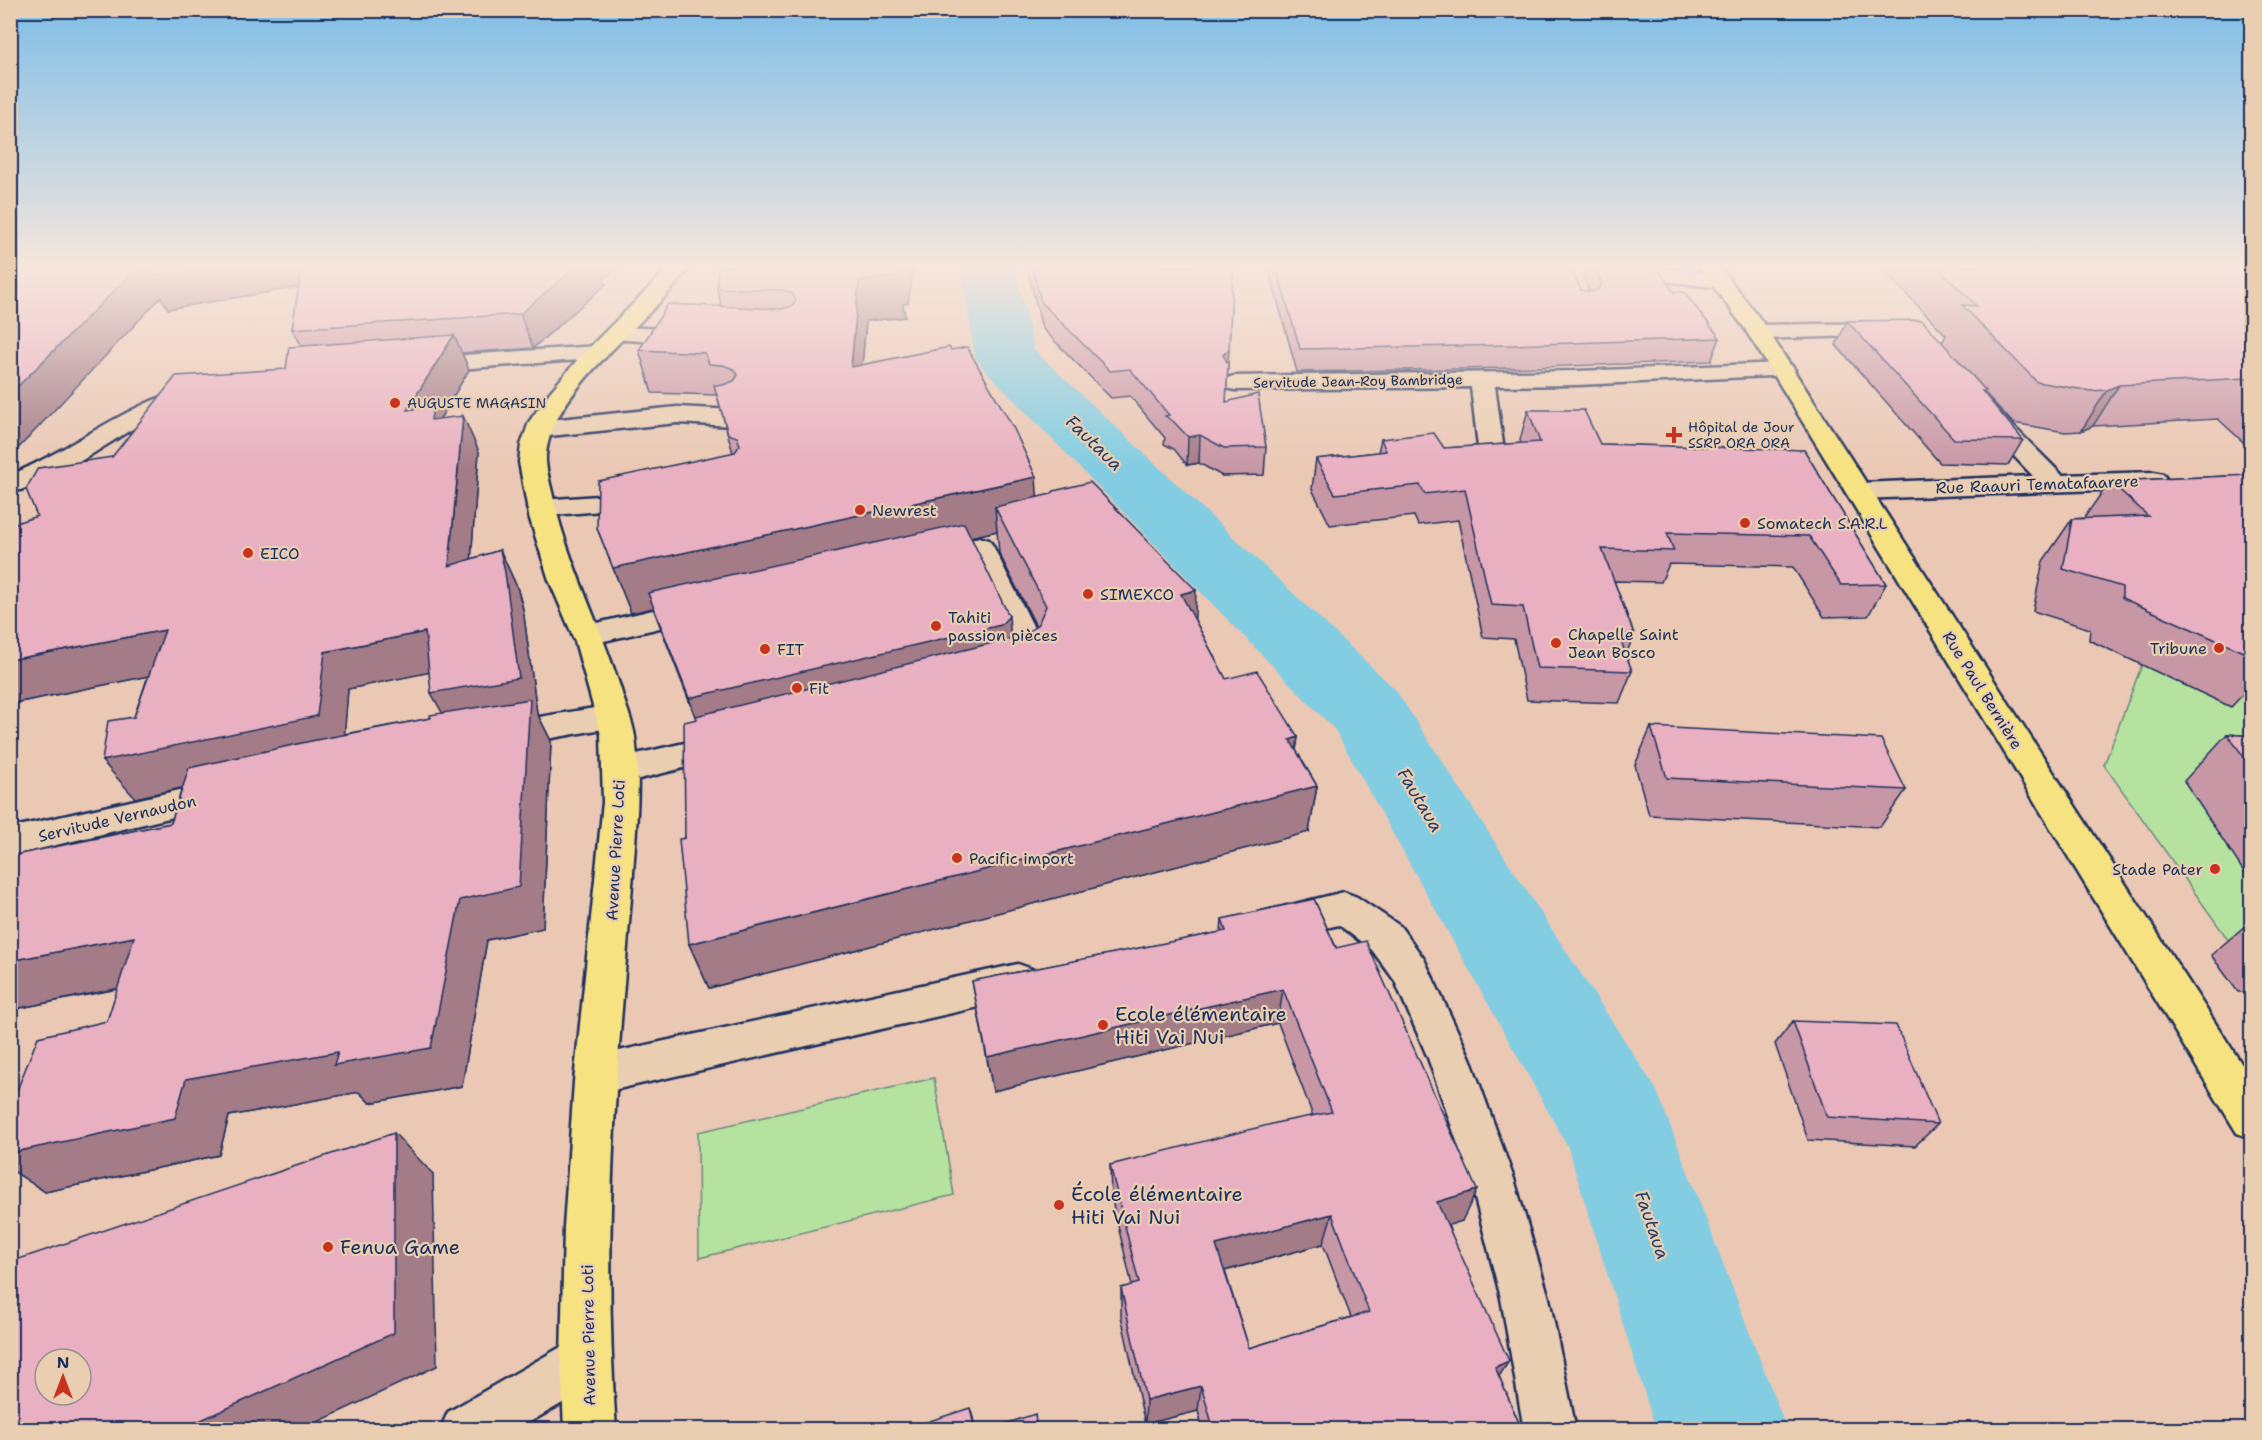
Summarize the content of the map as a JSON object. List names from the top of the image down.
{
  "streets": {
    "main road": ["Rue Paul Bernière", "Avenue Pierre Loti"],
    "street": ["Servitude Jean-Roy Bambridge", "Rue Raauri Tematafaarere", "Servitude Vernaudon"]
  },
  "crossings": [
    ["Servitude Jean-Roy Bambridge", "Rue Paul Bernière"],
    ["Rue Raauri Tematafaarere", "Rue Paul Bernière"]
  ],
  "water": ["Fautaua"],
  "places": {
    "other": [
      "AUGUSTE MAGASIN",
      "Newrest",
      "Somatech S.A.R.L",
      "EICO",
      "SIMEXCO",
      "Tahiti passion pièces",
      "Chapelle Saint Jean Bosco",
      "Tribune",
      "FIT",
      "Fit",
      "Pacific import",
      "Stade Pater",
      "Ecole élémentaire Hiti Vai Nui",
      "École élémentaire Hiti Vai Nui",
      "Fenua Game"
    ],
    "health": ["Hôpital de Jour SSRP ORA ORA"]
  },
  "north": "top"
}
